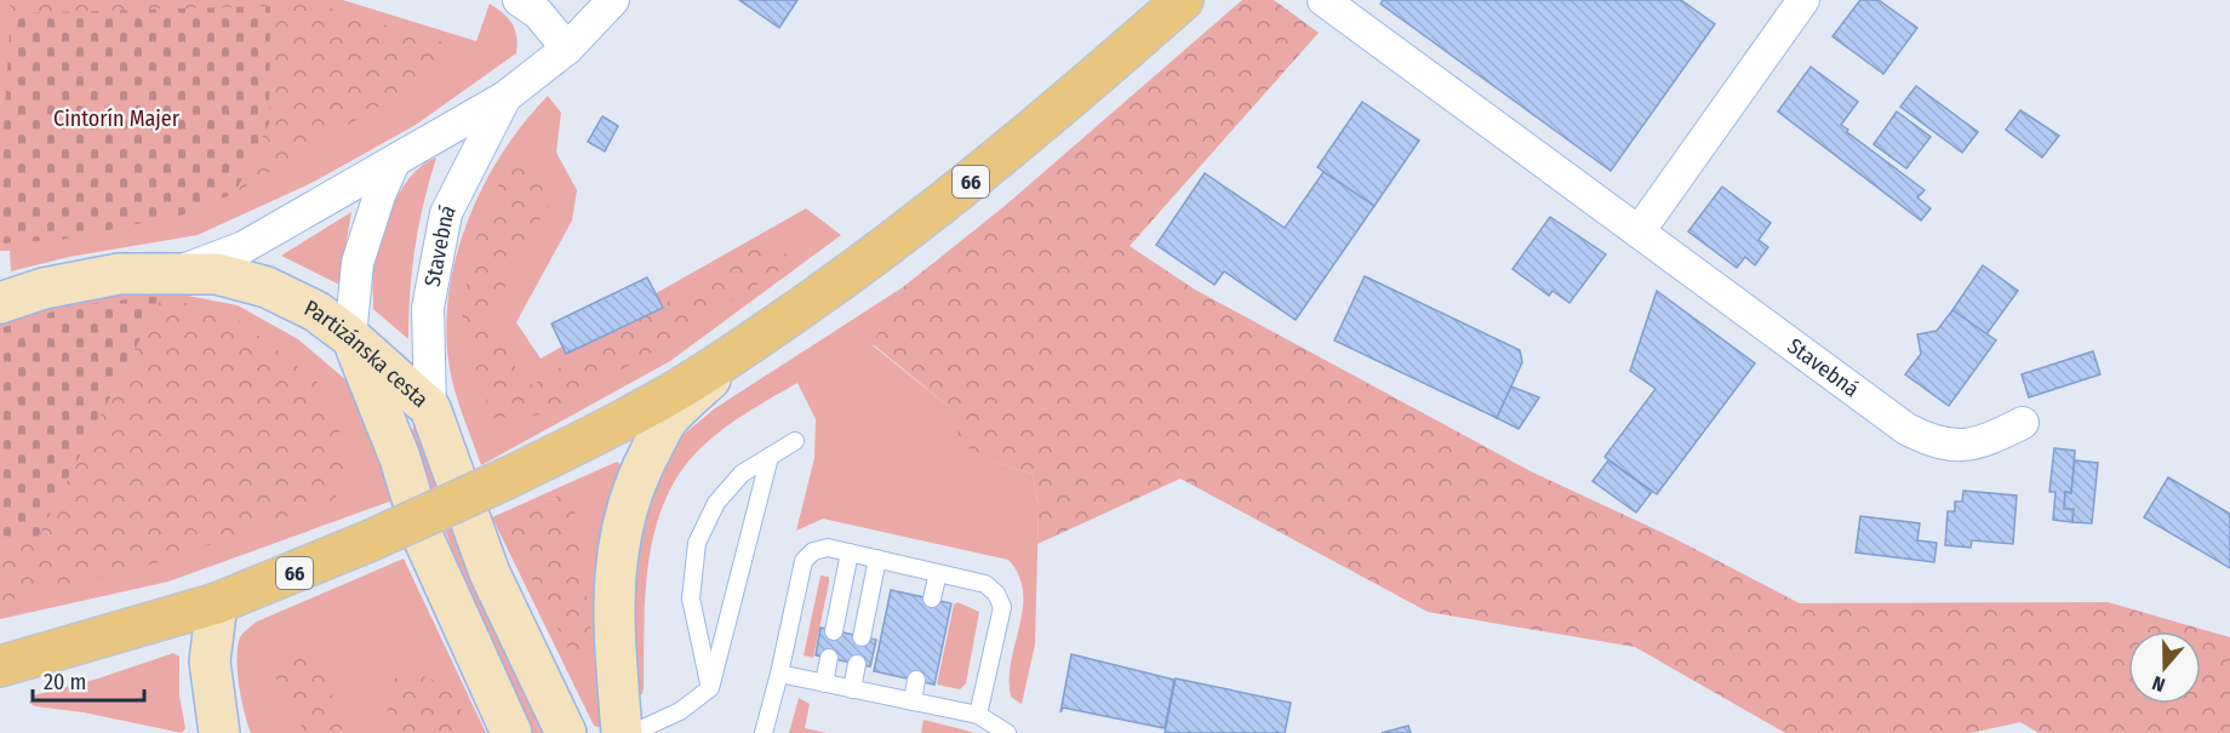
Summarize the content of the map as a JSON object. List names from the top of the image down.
{
  "streets": {
    "main road": ["66"],
    "street": ["Stavebná", "Partizánska cesta"]
  },
  "crossings": [
    ["Stavebná", "Partizánska cesta"]
  ],
  "parks": ["Cintorín Majer"],
  "scale_bar": "20 m",
  "north": "bottom"
}
